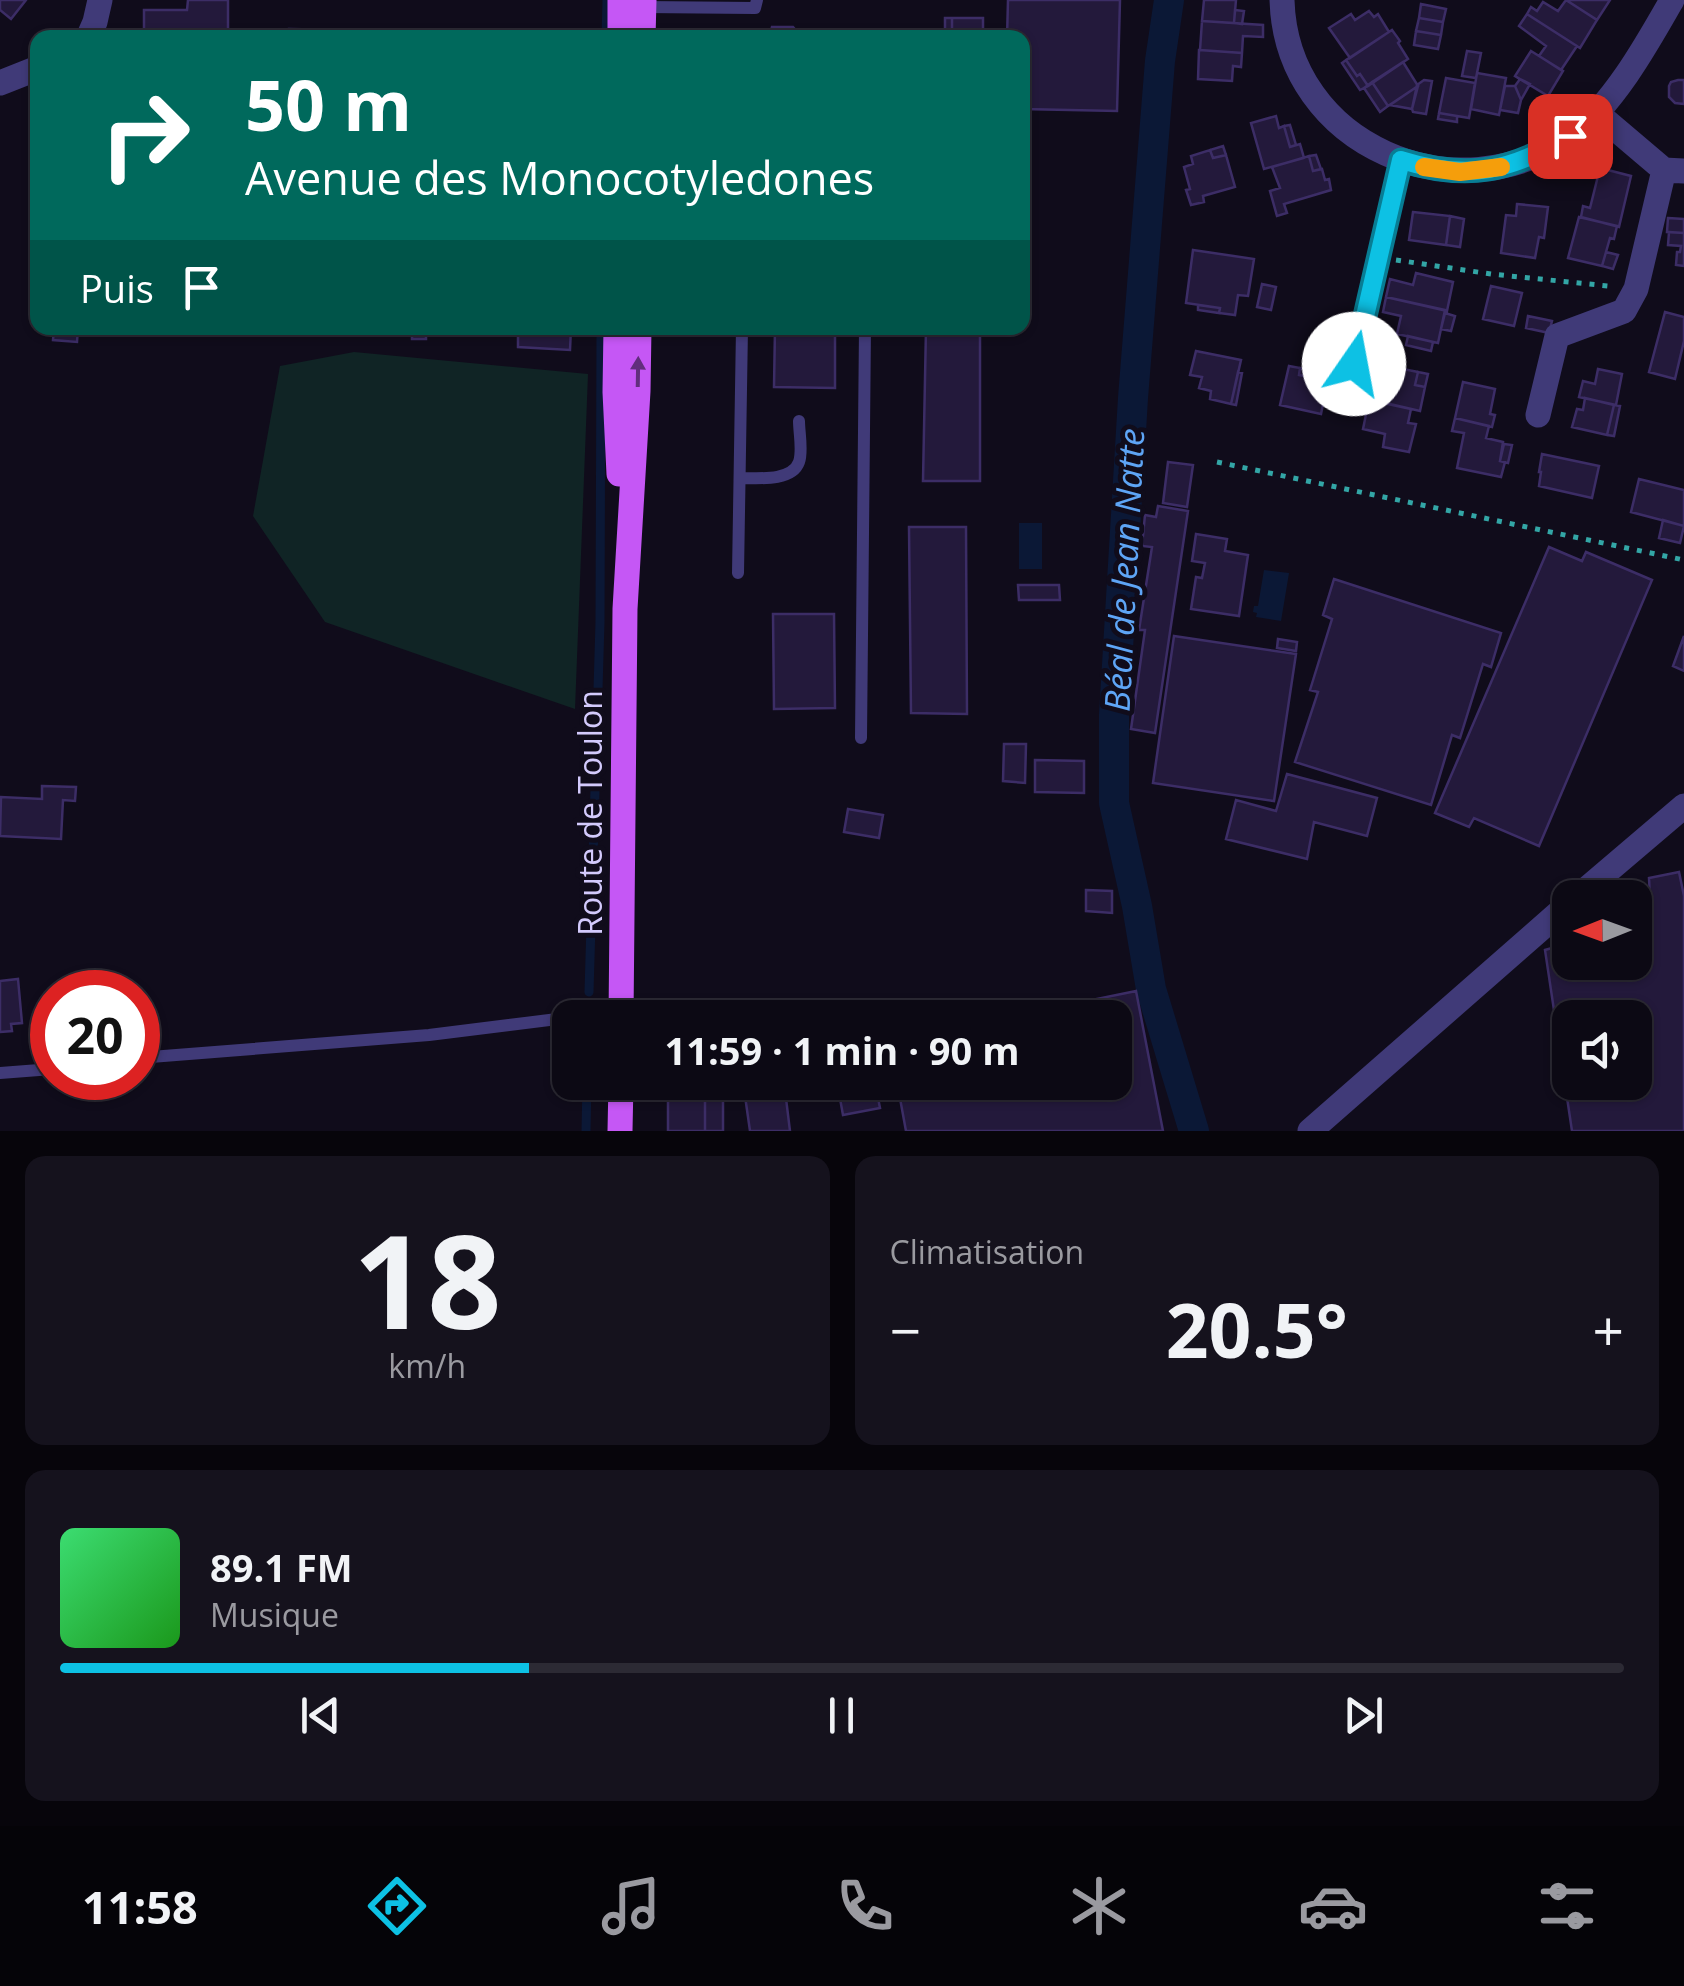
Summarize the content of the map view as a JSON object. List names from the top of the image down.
{
  "streets": {
    "main road": ["Route de Toulon"]
  },
  "water": ["Béal de Jean Natte"],
  "north": "left",
  "page": {
    "turn": ["50 m", "Avenue des Monocotyledones"],
    "then": "Puis",
    "limit": "20",
    "trip": "11:59 · 1 min · 90 m",
    "tile": [
      ["18", "km/h"],
      "Climatisation"
    ],
    "heat": ["−", "20.5°", "+"],
    "song": ["89.1 FM", "Musique"],
    "tabs": "11:58"
  }
}
